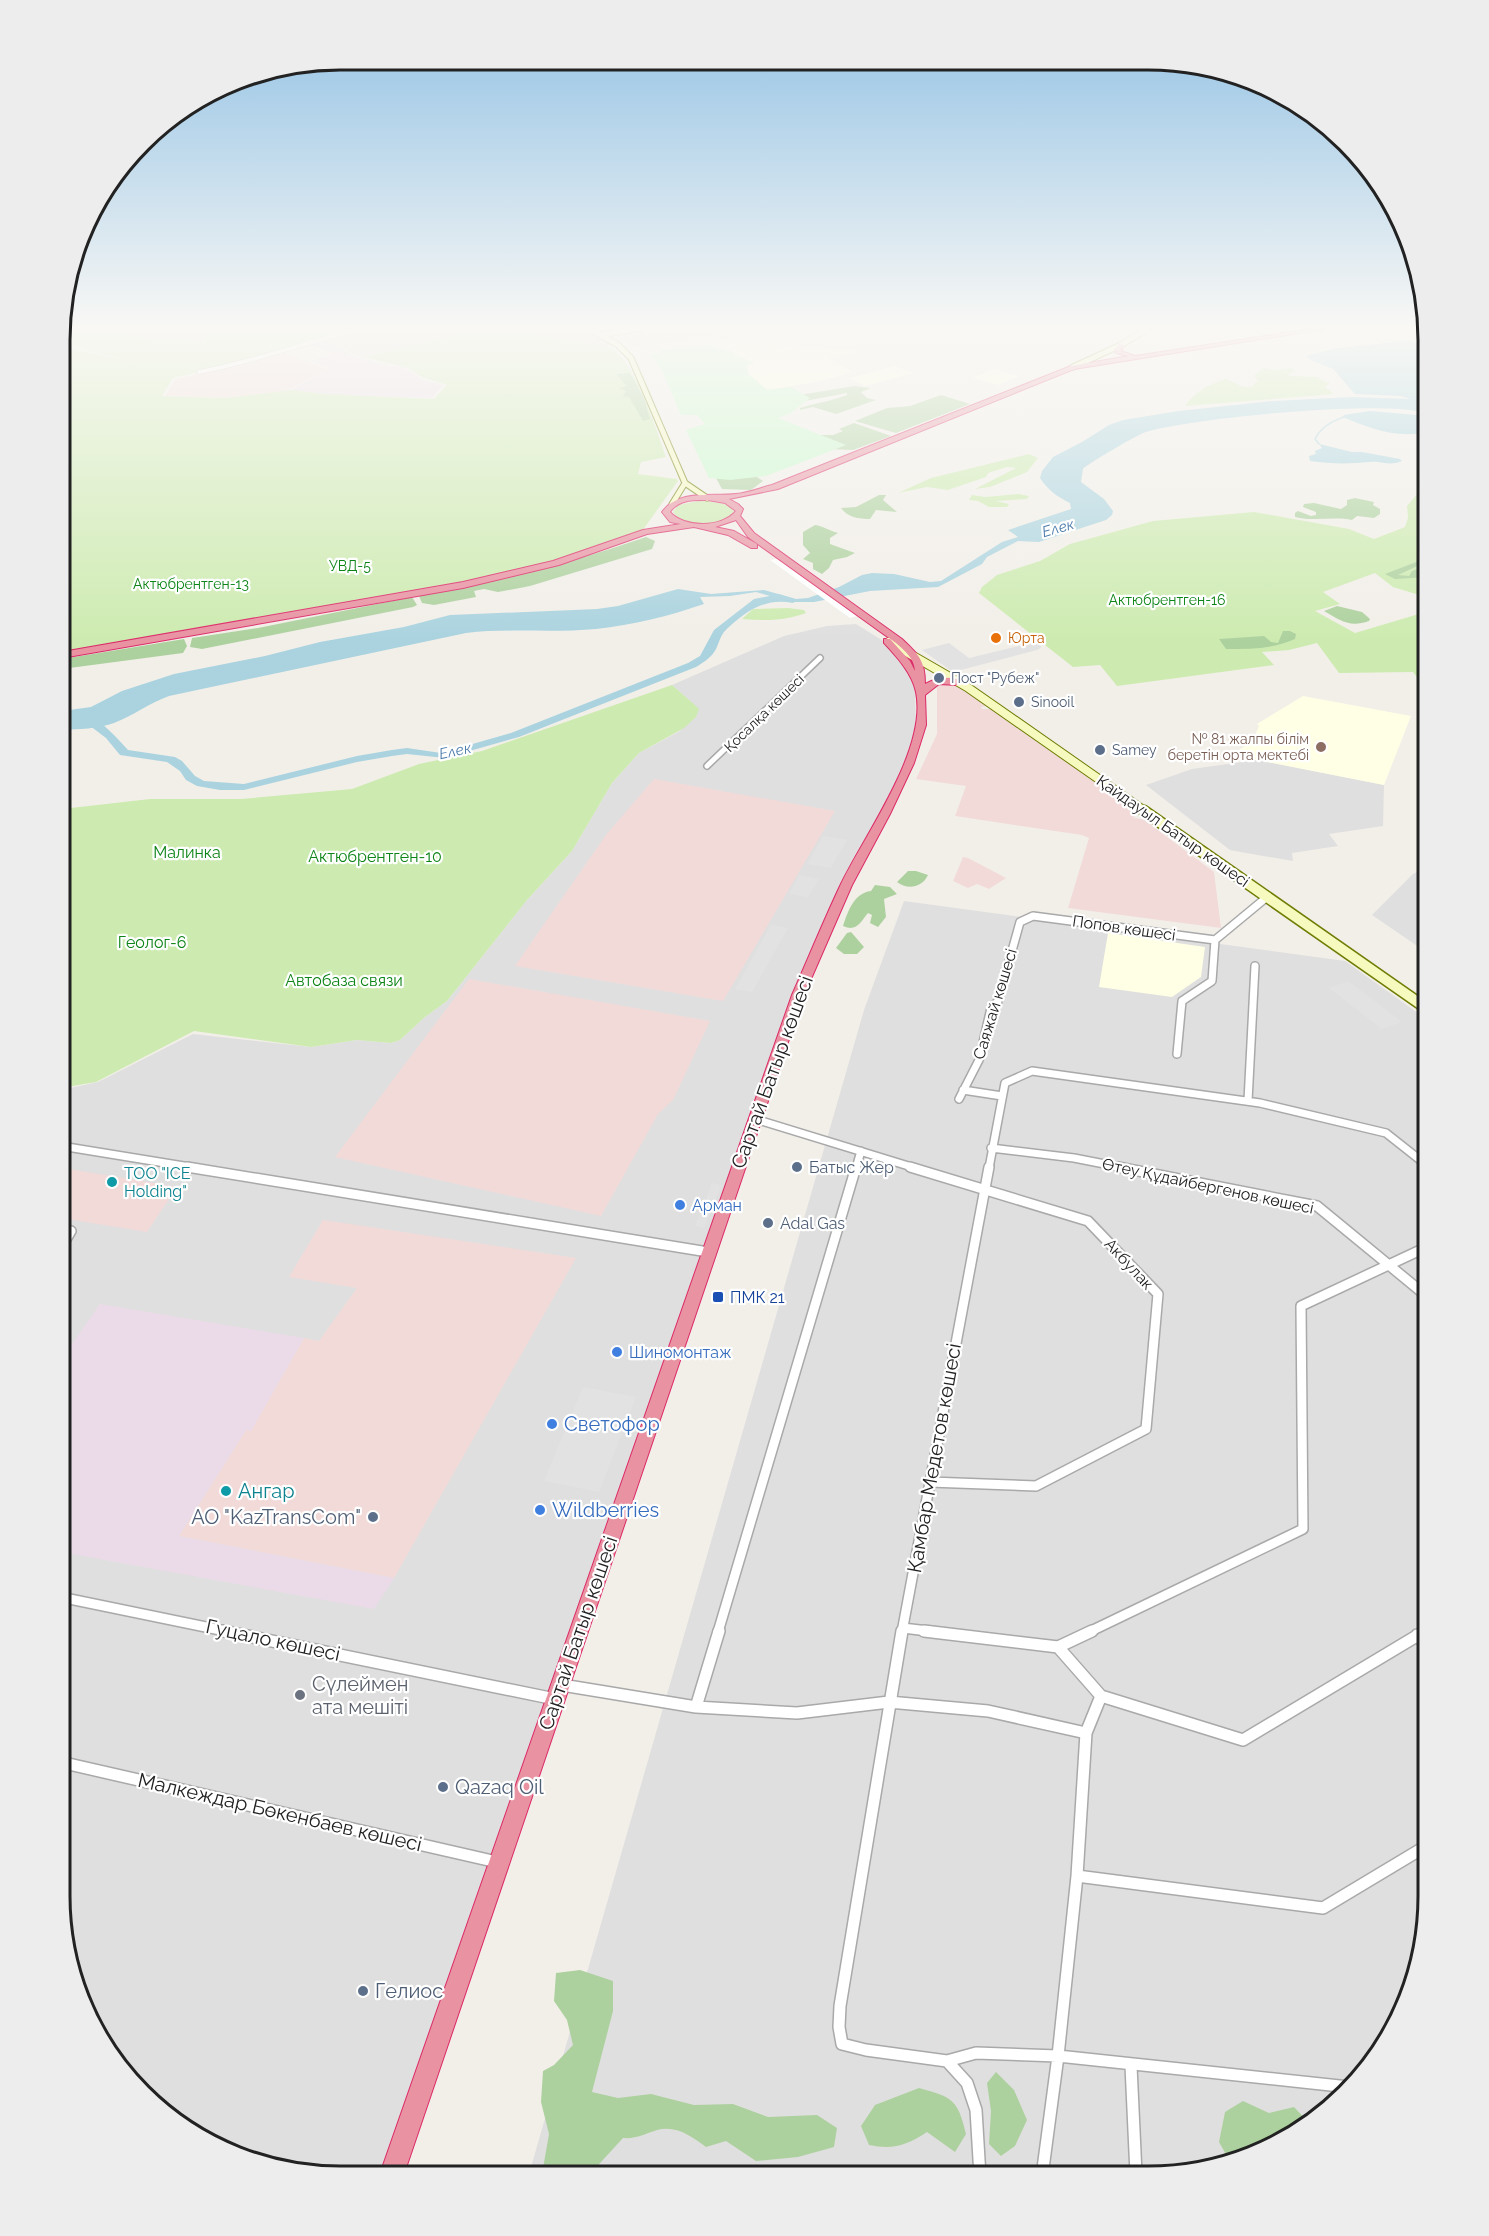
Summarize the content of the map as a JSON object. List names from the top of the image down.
{
  "streets": {
    "highway": ["Сартай Батыр көшесі"],
    "street": [
      "Қосалқа көшесі",
      "Қайдауыл Батыр көшесі",
      "Попов көшесі",
      "Саяжай көшесі",
      "Өтеу Құдайбергенов көшесі",
      "Акбулак",
      "Қамбар Медетов көшесі",
      "Гуцало көшесі",
      "Малкеждар Бөкенбаев көшесі"
    ]
  },
  "crossings": [
    ["Қайдауыл Батыр көшесі", "Сартай Батыр көшесі"],
    ["Попов көшесі", "Саяжай көшесі"],
    ["Сартай Батыр көшесі", "Акбулак"],
    ["Сартай Батыр көшесі", "Гуцало көшесі"],
    ["Сартай Батыр көшесі", "Малкеждар Бөкенбаев көшесі"],
    ["Өтеу Құдайбергенов көшесі", "Қамбар Медетов көшесі"],
    ["Акбулак", "Қамбар Медетов көшесі"],
    ["Қамбар Медетов көшесі", "Гуцало көшесі"]
  ],
  "water": ["Елек"],
  "parks": [
    "УВД-5",
    "Актюбрентген-13",
    "Актюбрентген-16",
    "Малинка",
    "Актюбрентген-10",
    "Геолог-6",
    "Автобаза связи"
  ],
  "places": {
    "other": [
      "Юрта",
      "Пост \"Рубеж\"",
      "Sinooil",
      "№ 81 жалпы білім беретін орта мектебі",
      "Samey",
      "Батыс Жер",
      "ТОО \"ICE Holding\"",
      "Арман",
      "Adal Gas",
      "Шиномонтаж",
      "Светофор",
      "Ангар",
      "Wildberries",
      "АО \"KazTransCom\"",
      "Сүлеймен ата мешіті",
      "Qazaq Oil",
      "Гелиос"
    ],
    "transit": ["ПМК 21"]
  }
}
